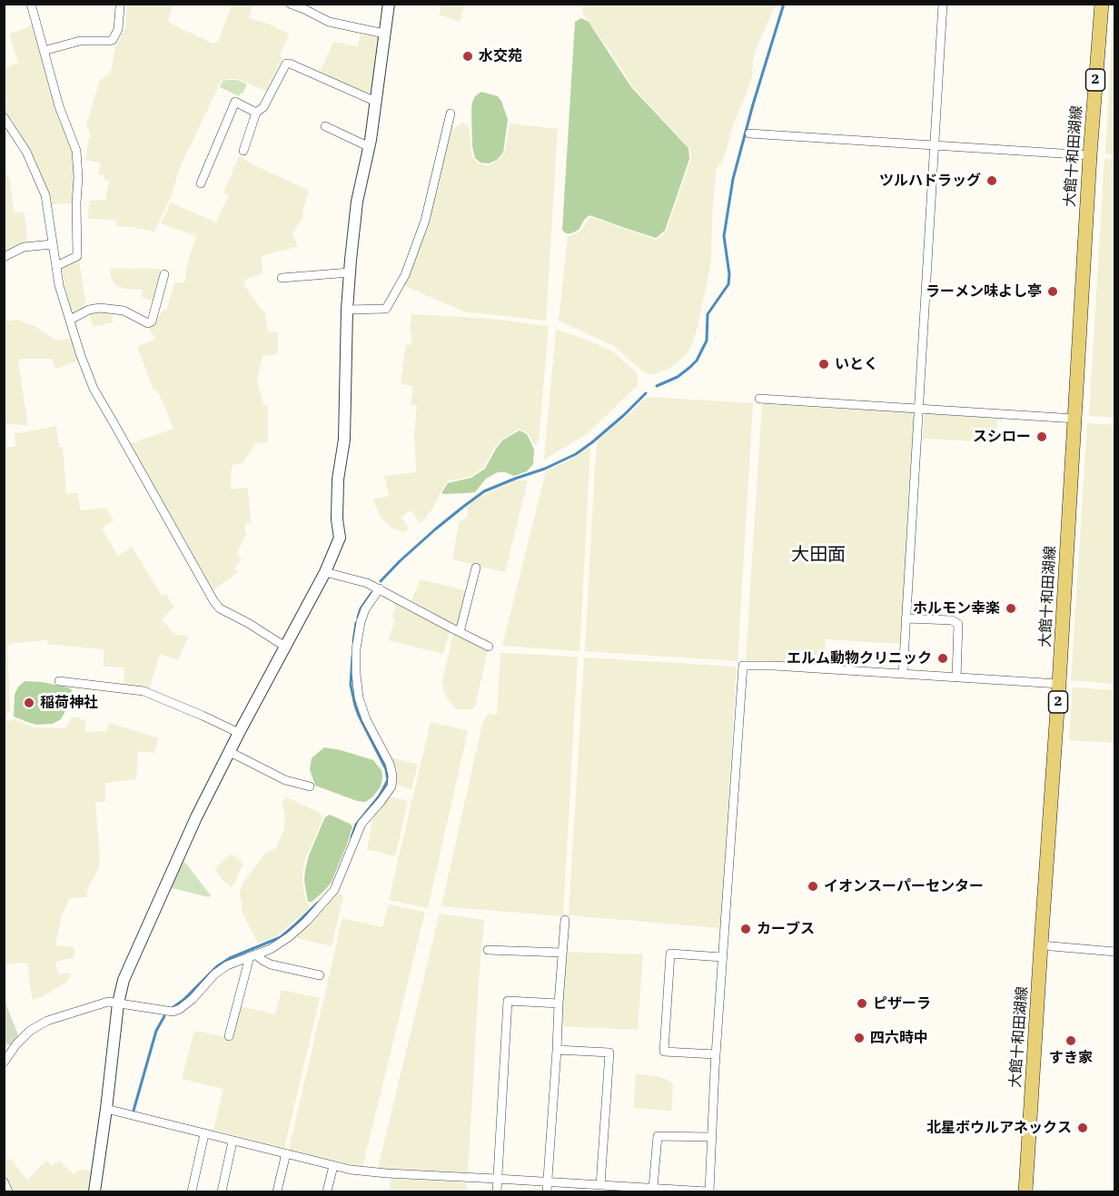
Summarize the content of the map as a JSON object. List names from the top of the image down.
{
  "streets": {
    "main road": ["2", "大館十和田湖線"]
  },
  "districts": ["大田面"],
  "places": [
    "水交苑",
    "ツルハドラッグ",
    "ラーメン味よし亭",
    "いとく",
    "スシロー",
    "ホルモン幸楽",
    "エルム動物クリニック",
    "稲荷神社",
    "イオンスーパーセンター",
    "カーブス",
    "ピザーラ",
    "四六時中",
    "すき家",
    "北星ボウルアネックス"
  ]
}
